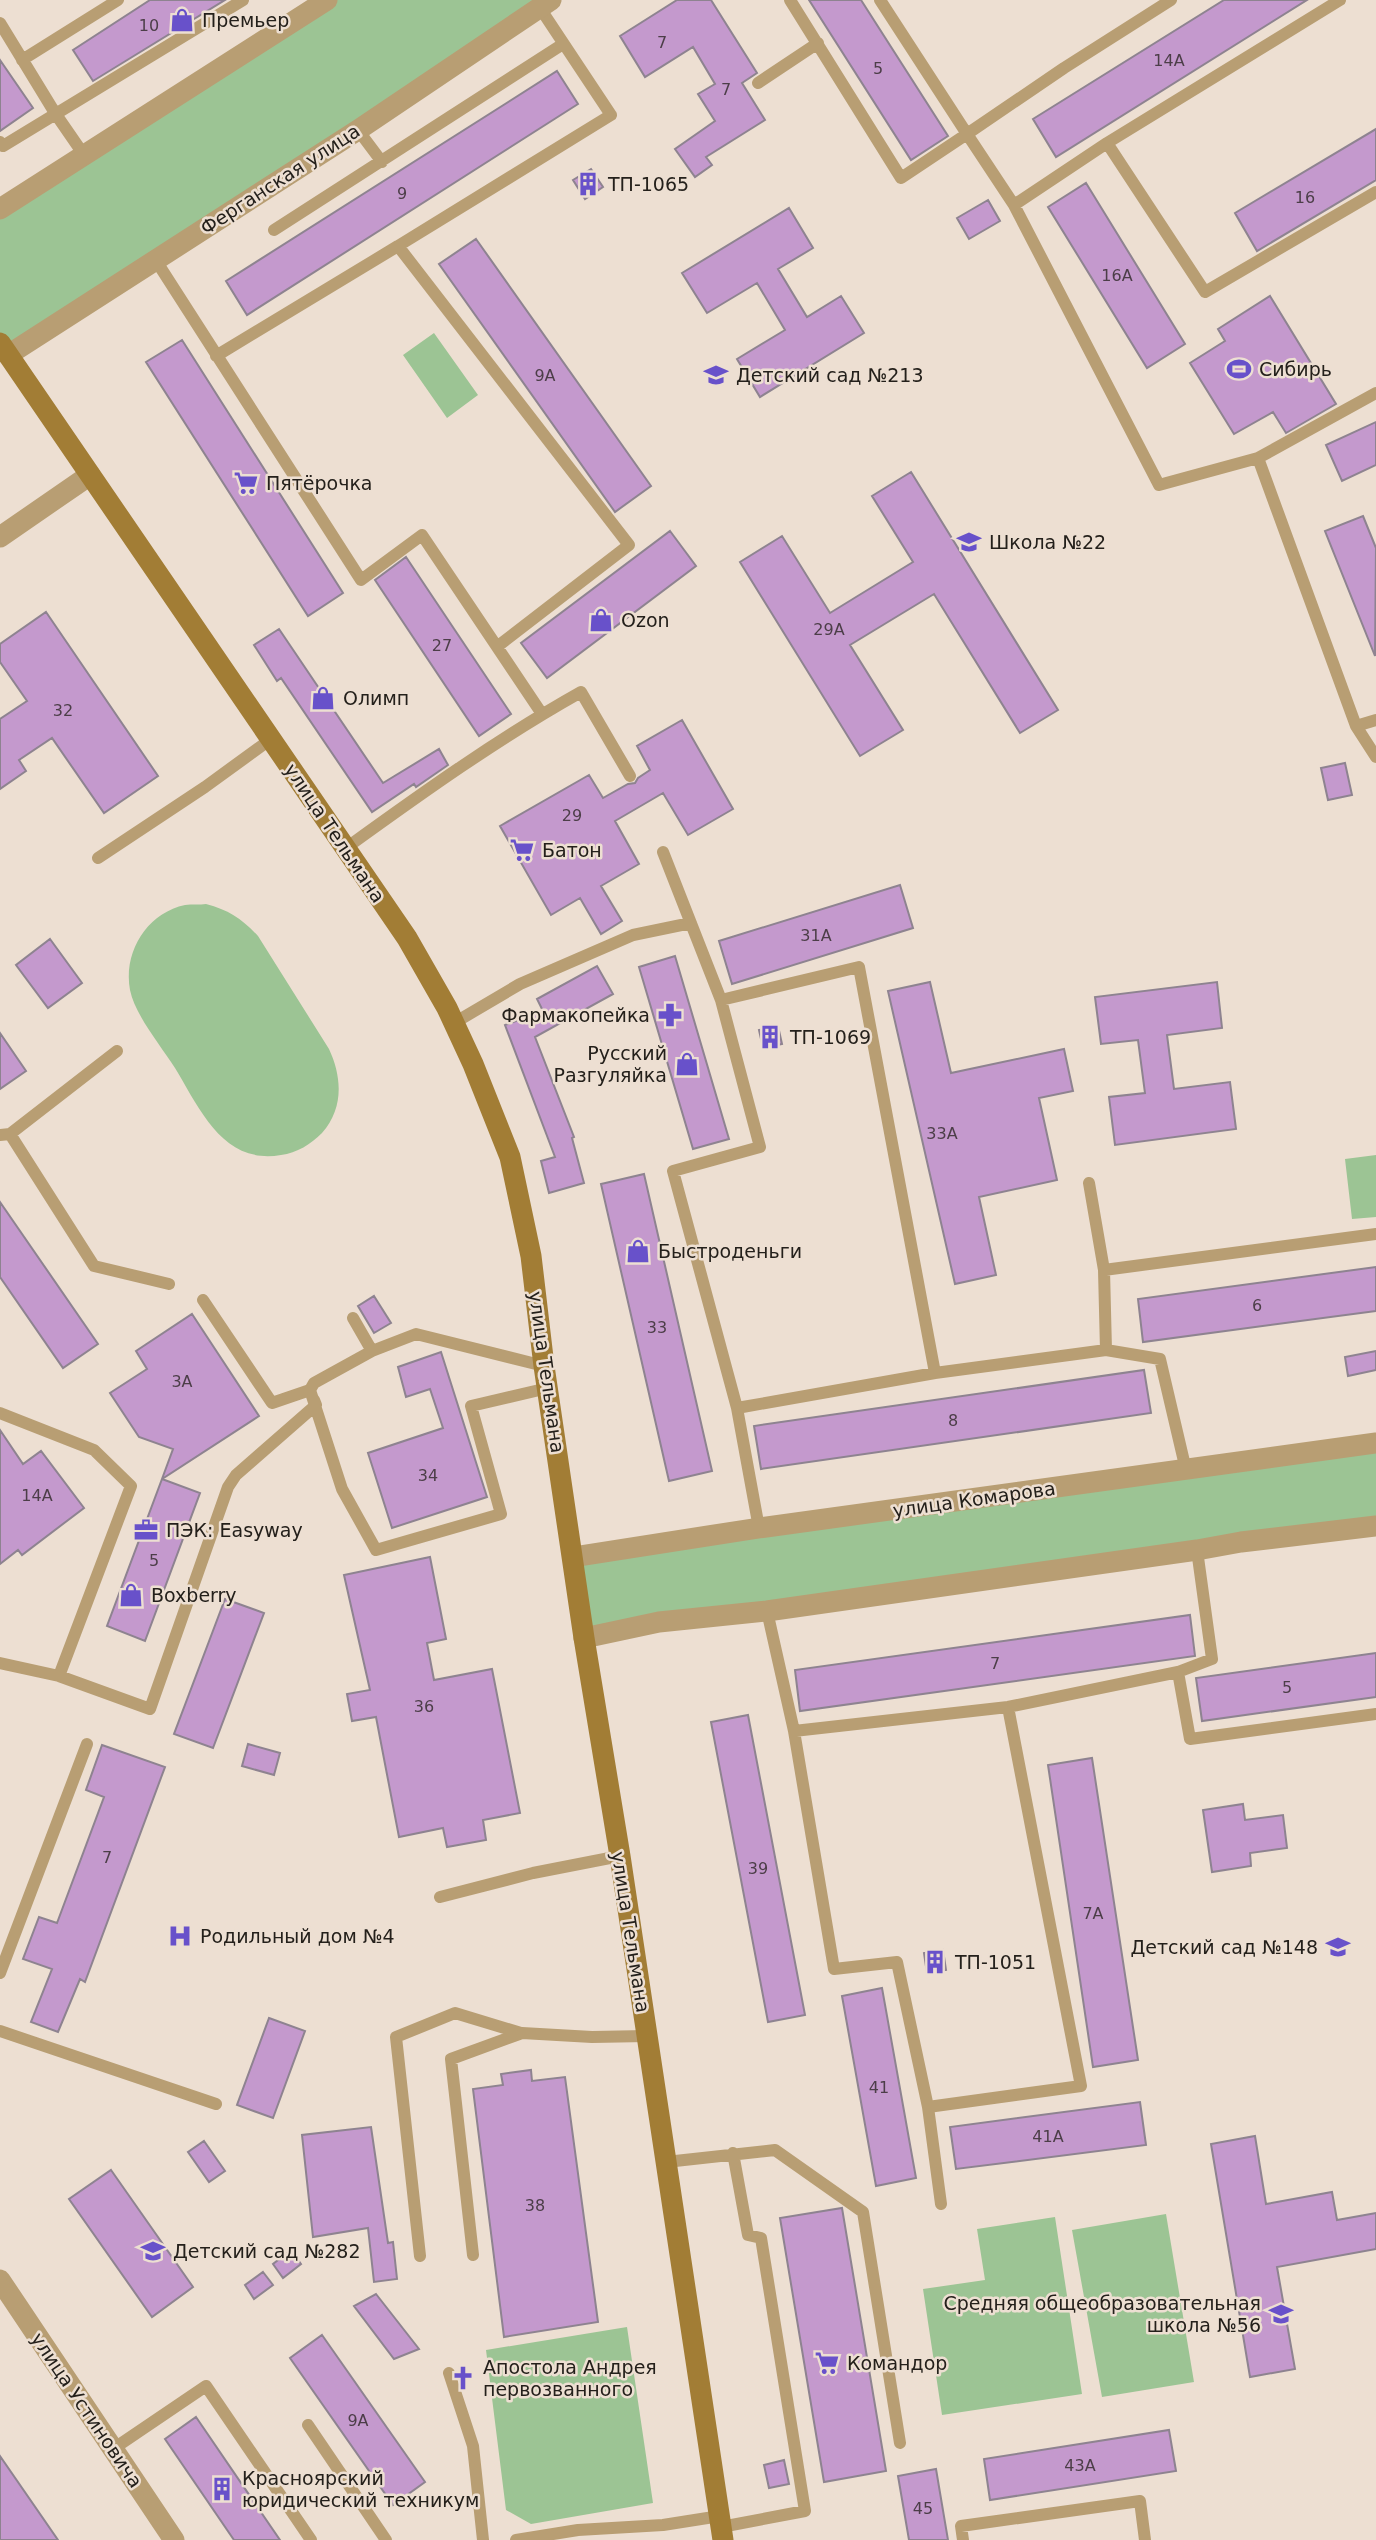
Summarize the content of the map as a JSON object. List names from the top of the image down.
{
  "streets": {
    "main road": ["улица Тельмана"],
    "street": ["Ферганская улица", "улица Комарова", "улица Устиновича"]
  },
  "crossings": [
    ["Ферганская улица", "улица Тельмана"],
    ["улица Тельмана", "улица Комарова"]
  ],
  "places": {
    "shop": [
      "Премьер",
      "Ozon",
      "Олимп",
      "Русский Разгуляйка",
      "Быстроденьги",
      "Boxberry"
    ],
    "building": [
      "ТП-1065",
      "ТП-1069",
      "ТП-1051",
      "Красноярский юридический техникум"
    ],
    "sports": ["Сибирь"],
    "school or university": [
      "Детский сад №213",
      "Школа №22",
      "Детский сад №148",
      "Детский сад №282",
      "Средняя общеобразовательная школа №56"
    ],
    "supermarket": ["Пятёрочка", "Батон", "Командор"],
    "pharmacy": ["Фармакопейка"],
    "office": ["ПЭК: Easyway"],
    "hospital": ["Родильный дом №4"],
    "church": ["Апостола Андрея первозванного"]
  },
  "house_numbers": [
    "10",
    "7",
    "14А",
    "5",
    "7",
    "9",
    "16",
    "16А",
    "9А",
    "29А",
    "27",
    "32",
    "29",
    "31А",
    "33А",
    "6",
    "33",
    "3А",
    "8",
    "34",
    "14А",
    "5",
    "7",
    "5",
    "36",
    "7",
    "39",
    "7А",
    "41",
    "41А",
    "38",
    "9А",
    "43А",
    "45"
  ]
}
